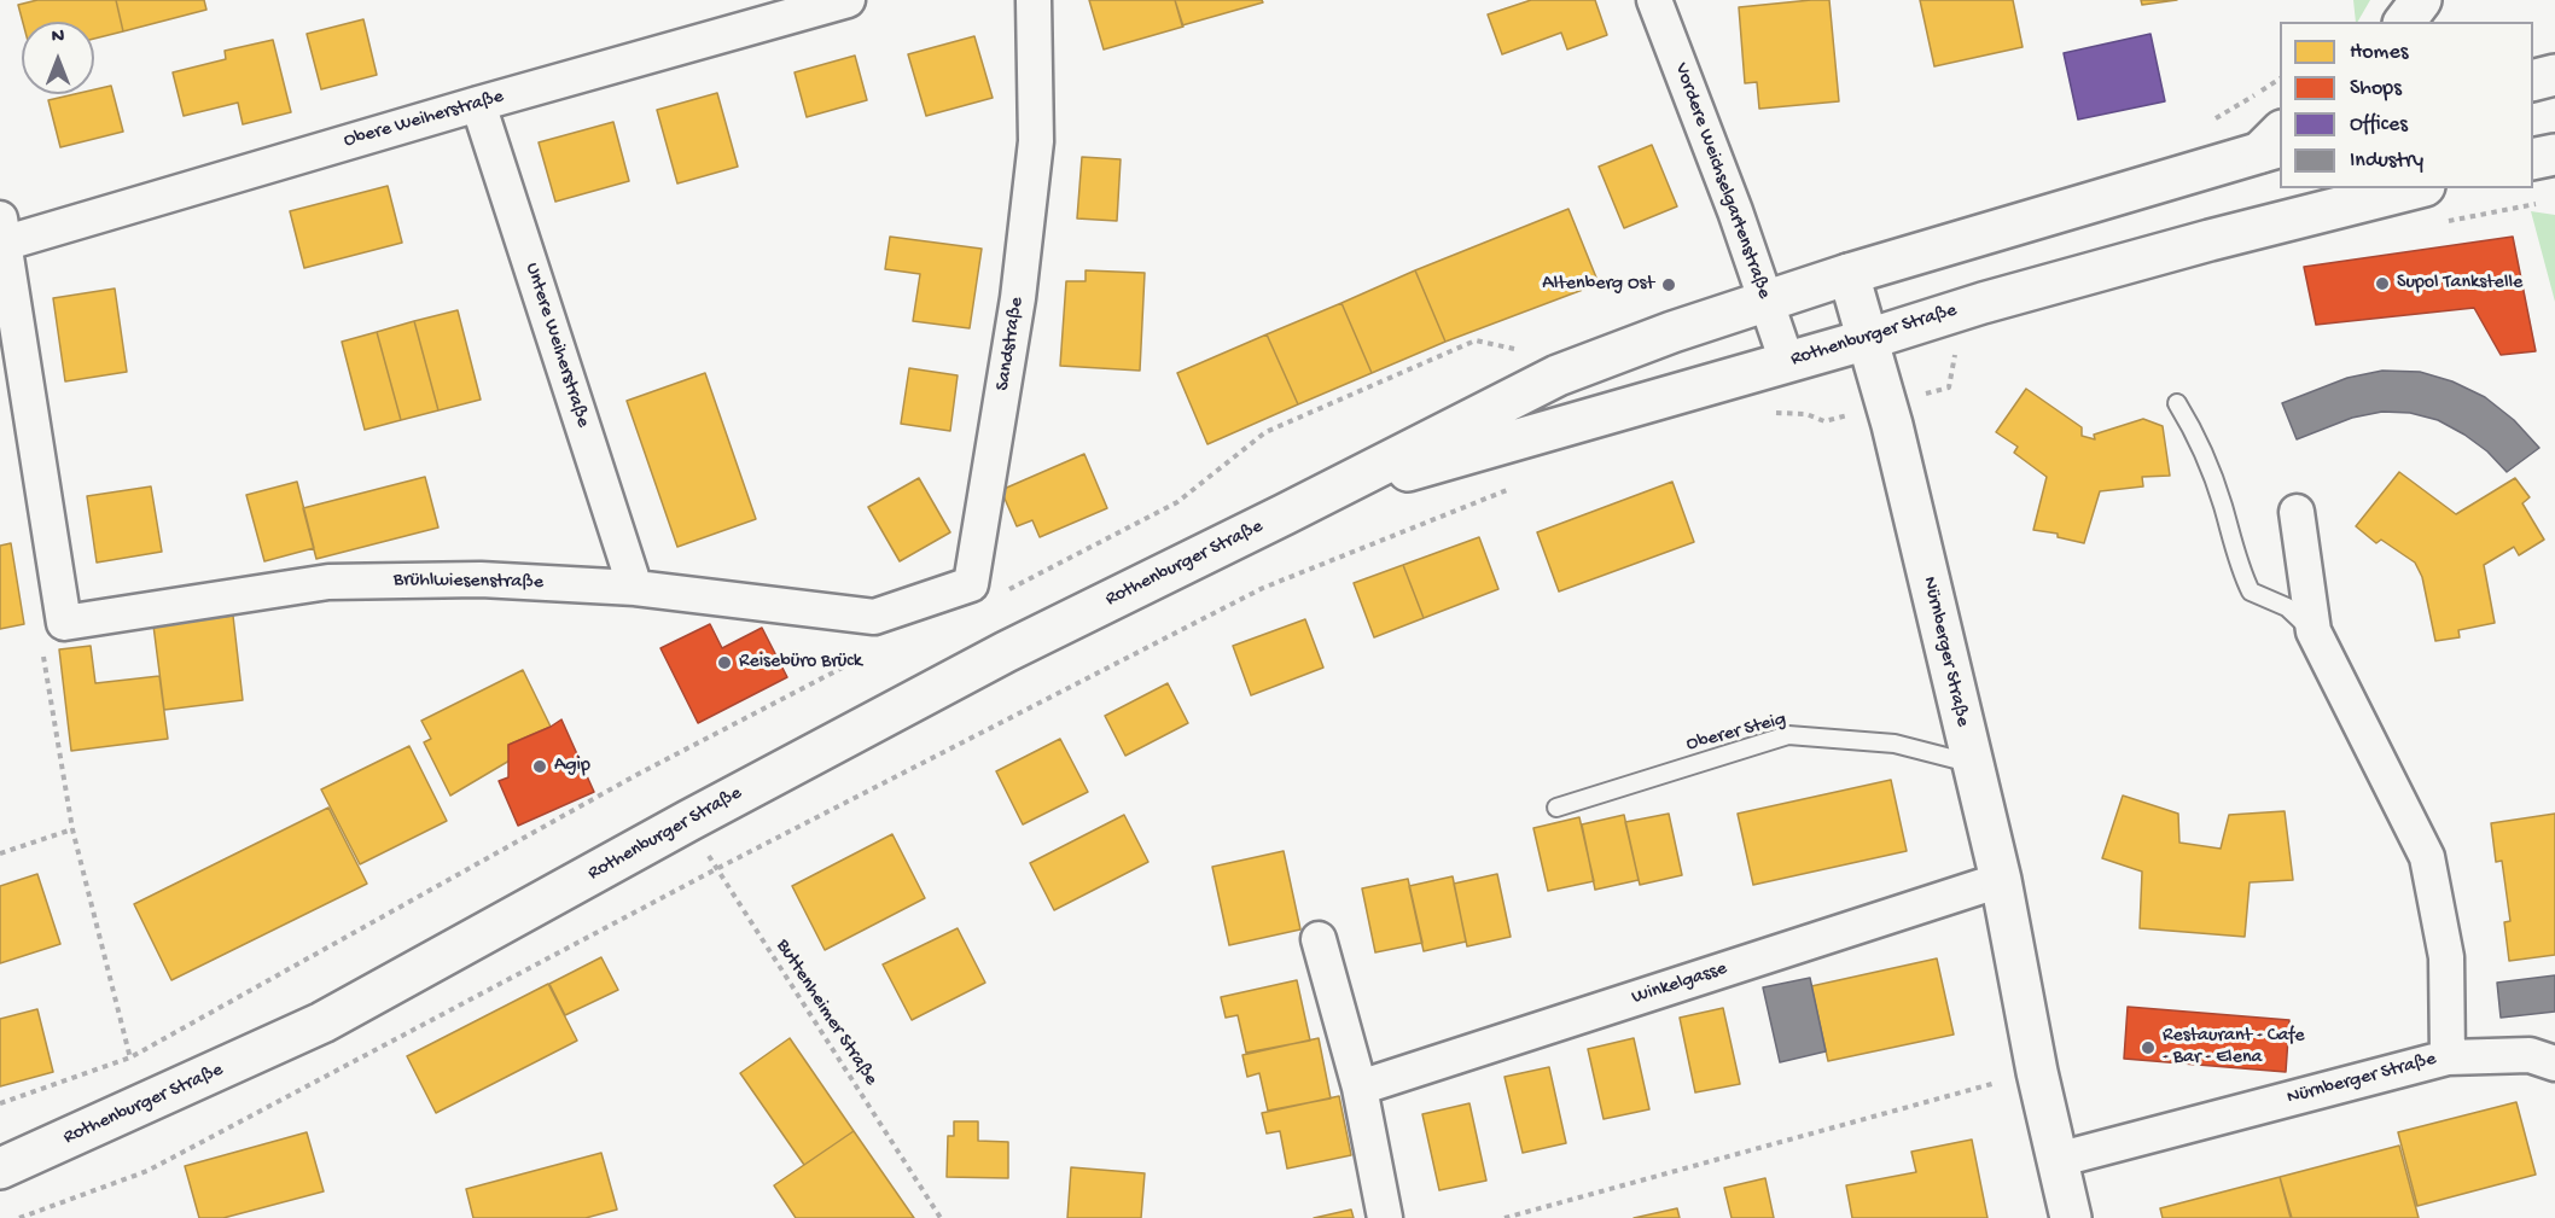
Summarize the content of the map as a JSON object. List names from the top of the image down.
{
  "streets": {
    "main road": ["Rothenburger Straße", "Nürnberger Straße"],
    "street": [
      "Obere Weiherstraße",
      "Vordere Weichselgartenstraße",
      "Sandstraße",
      "Untere Weiherstraße",
      "Brühlwiesenstraße",
      "Winkelgasse"
    ],
    "lane": ["Oberer Steig"],
    "path": ["Buttenheimer Straße"]
  },
  "crossings": [
    ["Obere Weiherstraße", "Untere Weiherstraße"],
    ["Vordere Weichselgartenstraße", "Rothenburger Straße"],
    ["Rothenburger Straße", "Nürnberger Straße"],
    ["Rothenburger Straße", "Buttenheimer Straße"],
    ["Sandstraße", "Brühlwiesenstraße"],
    ["Untere Weiherstraße", "Brühlwiesenstraße"],
    ["Nürnberger Straße", "Oberer Steig"],
    ["Nürnberger Straße", "Winkelgasse"]
  ],
  "places": [
    "Supol Tankstelle",
    "Altenberg Ost",
    "Reisebüro Brück",
    "Agip",
    "Restaurant - Cafe - Bar - Elena"
  ],
  "legend": [
    "Homes",
    "Shops",
    "Offices",
    "Industry"
  ],
  "north": "top"
}
